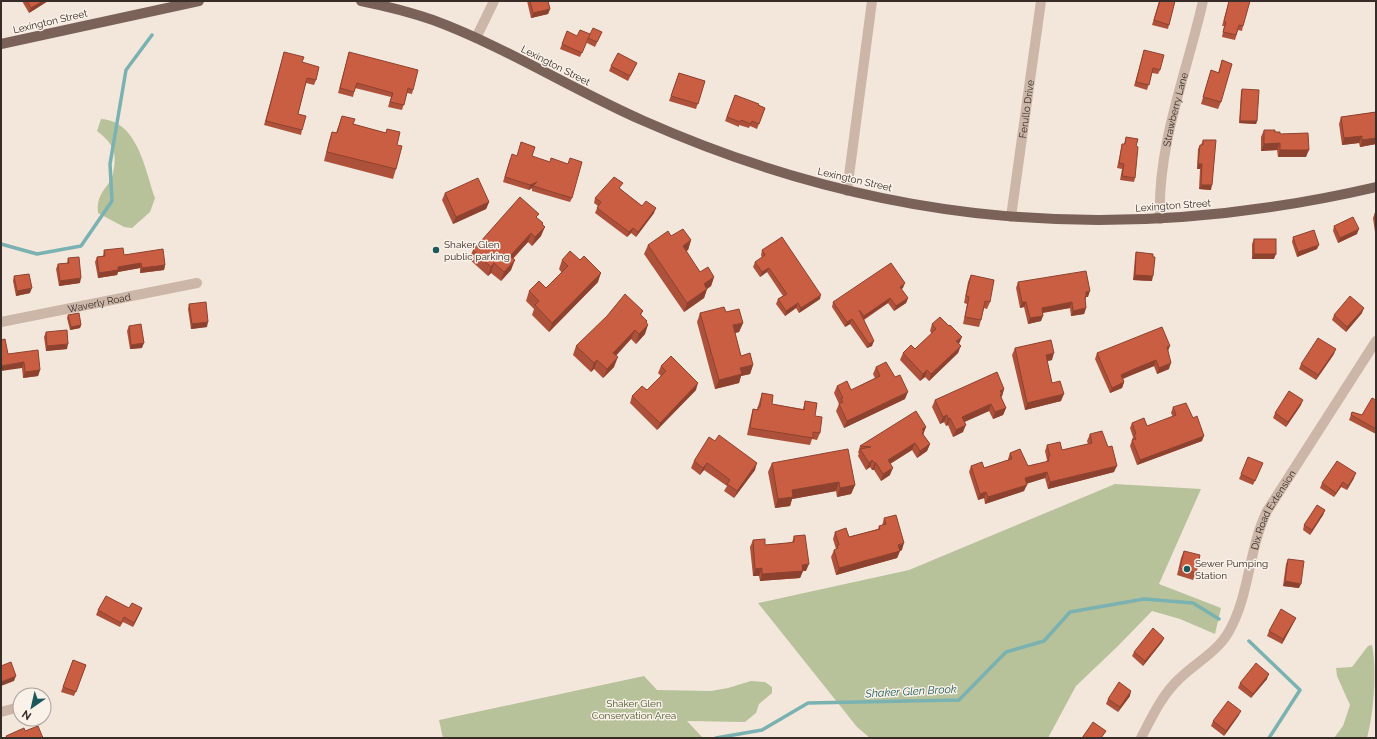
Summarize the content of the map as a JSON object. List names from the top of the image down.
{
  "streets": {
    "main road": ["Lexington Street"],
    "street": [
      "Ferullo Drive",
      "Strawberry Lane",
      "Waverly Road",
      "Dix Road Extension"
    ]
  },
  "crossings": [
    ["Lexington Street", "Ferullo Drive"],
    ["Lexington Street", "Strawberry Lane"]
  ],
  "water": ["Shaker Glen Brook"],
  "parks": ["Shaker Glen Conservation Area"],
  "places": ["Shaker Glen public parking", "Sewer Pumping Station"],
  "north": "bottom left"
}
